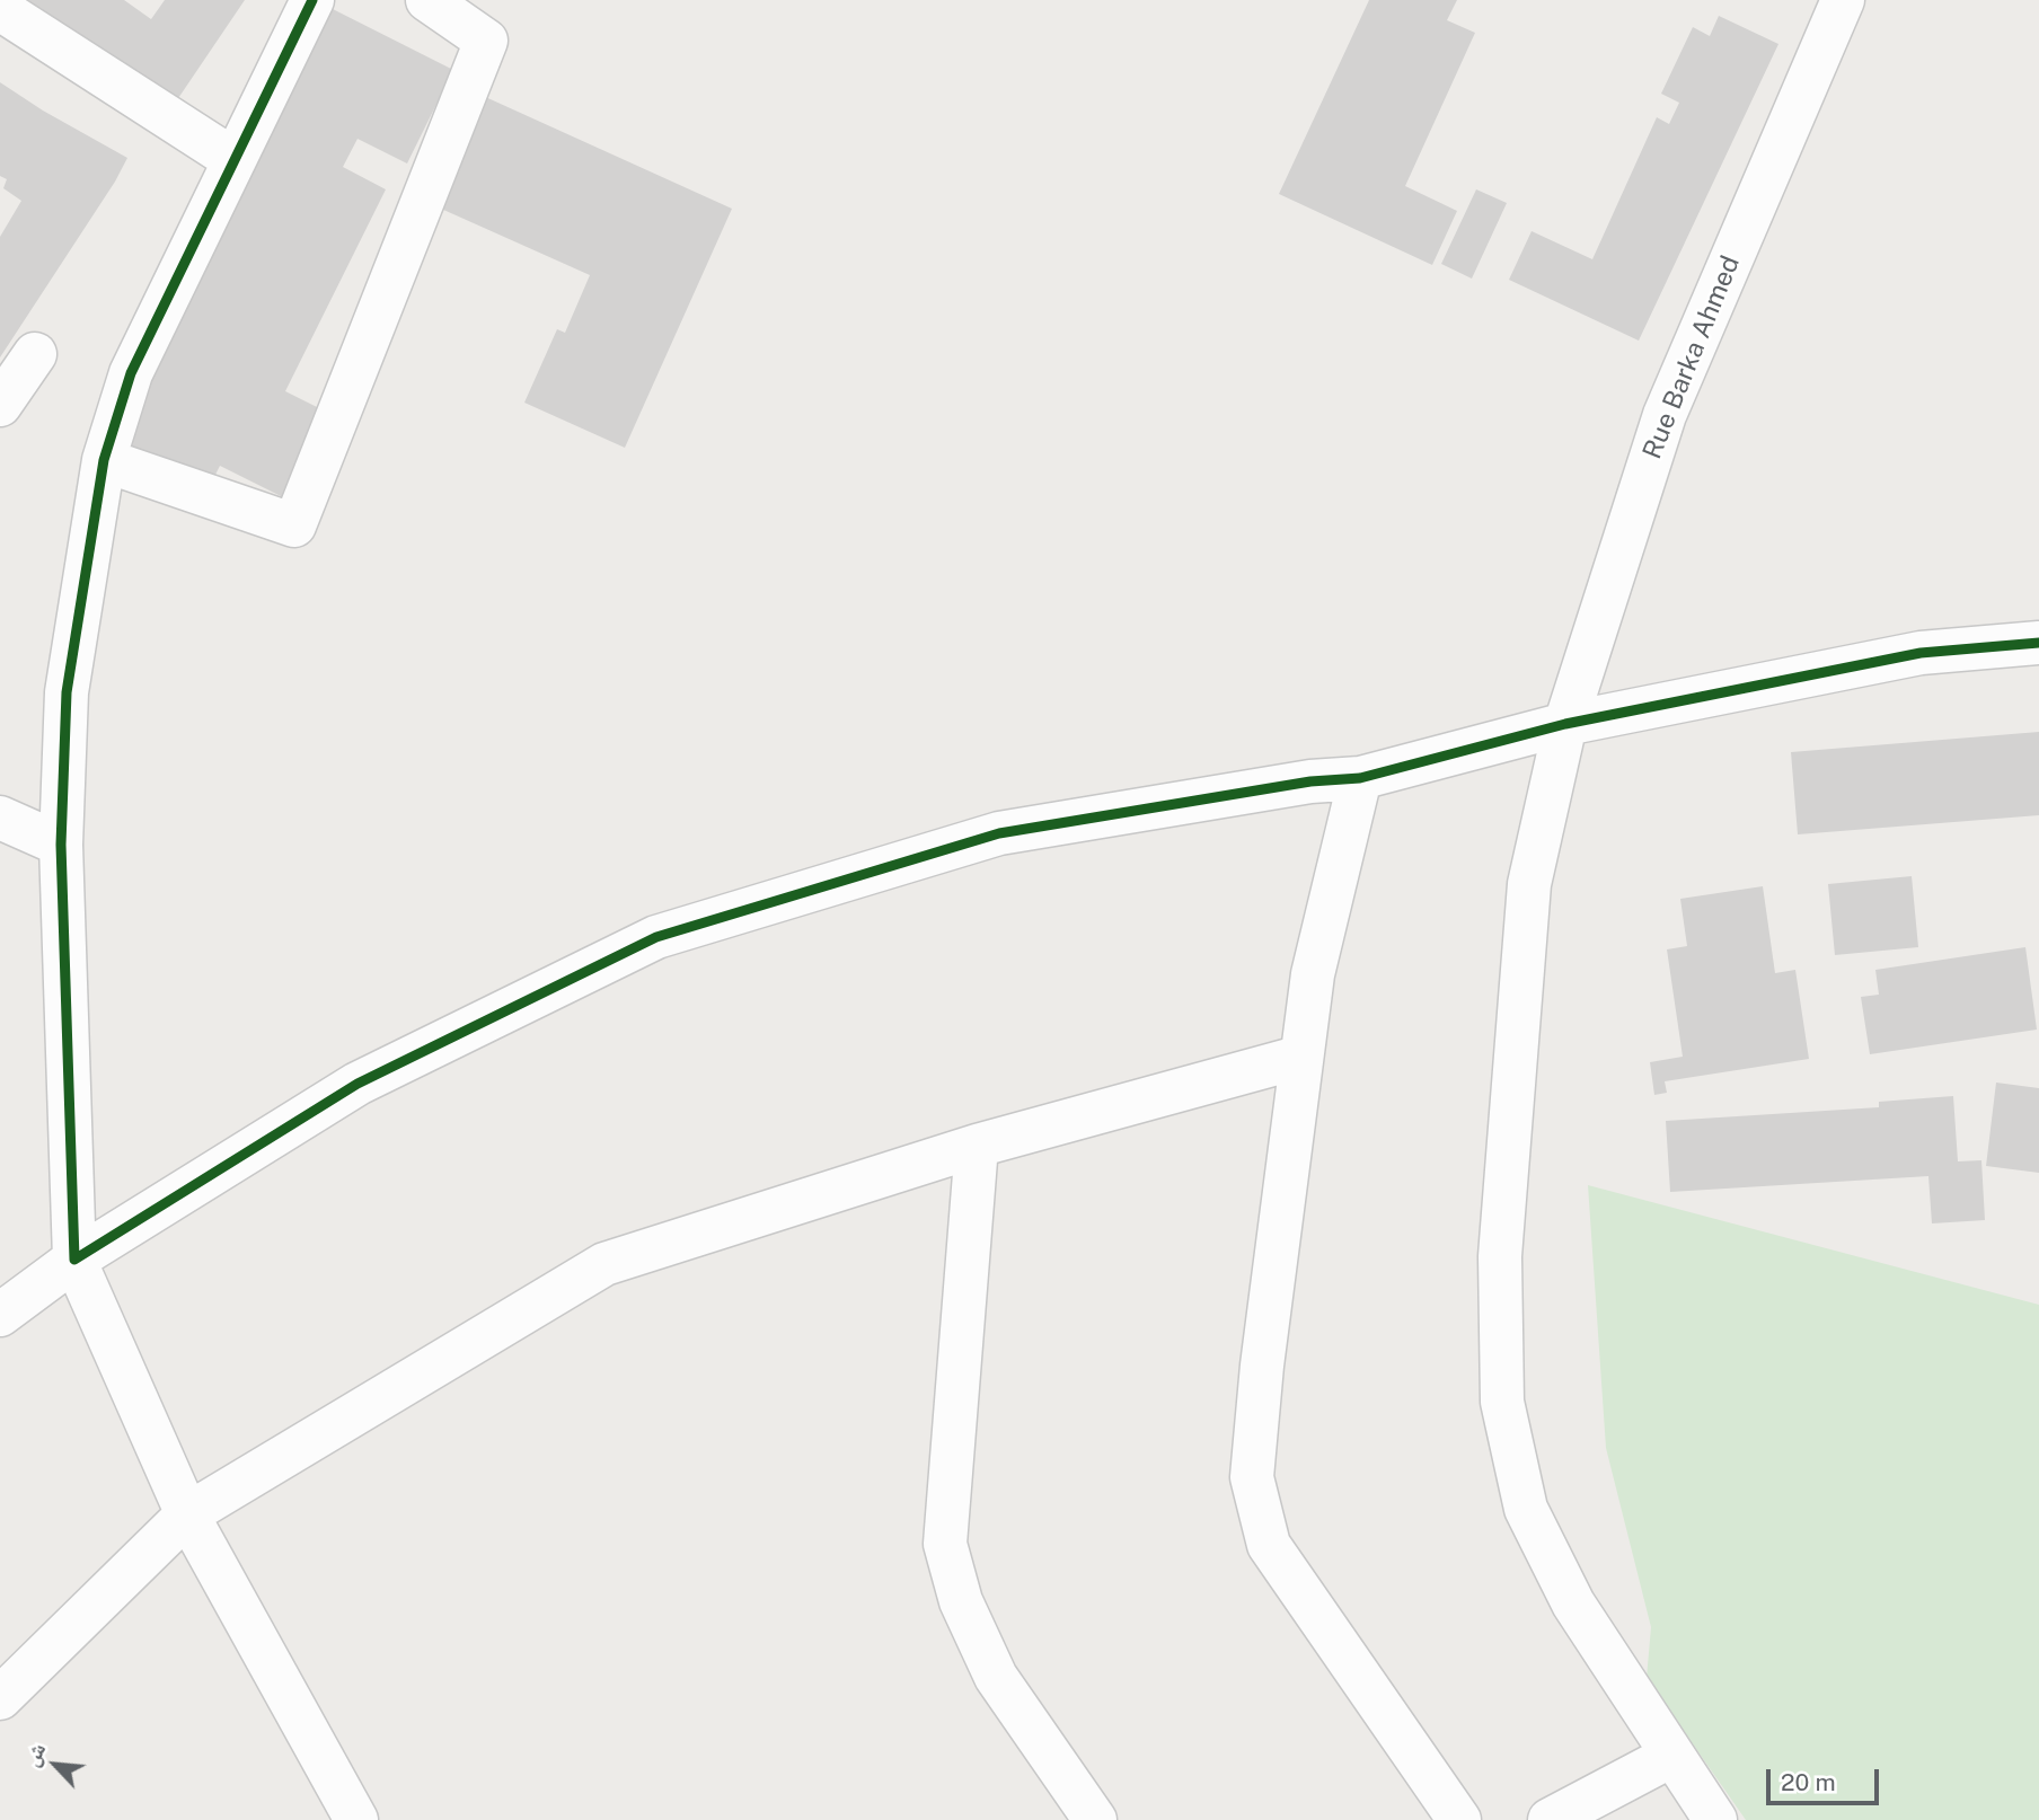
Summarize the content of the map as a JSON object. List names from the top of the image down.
{
  "streets": {
    "street": ["Rue Barka Ahmed"]
  },
  "scale_bar": "20 m",
  "north": "top left"
}
